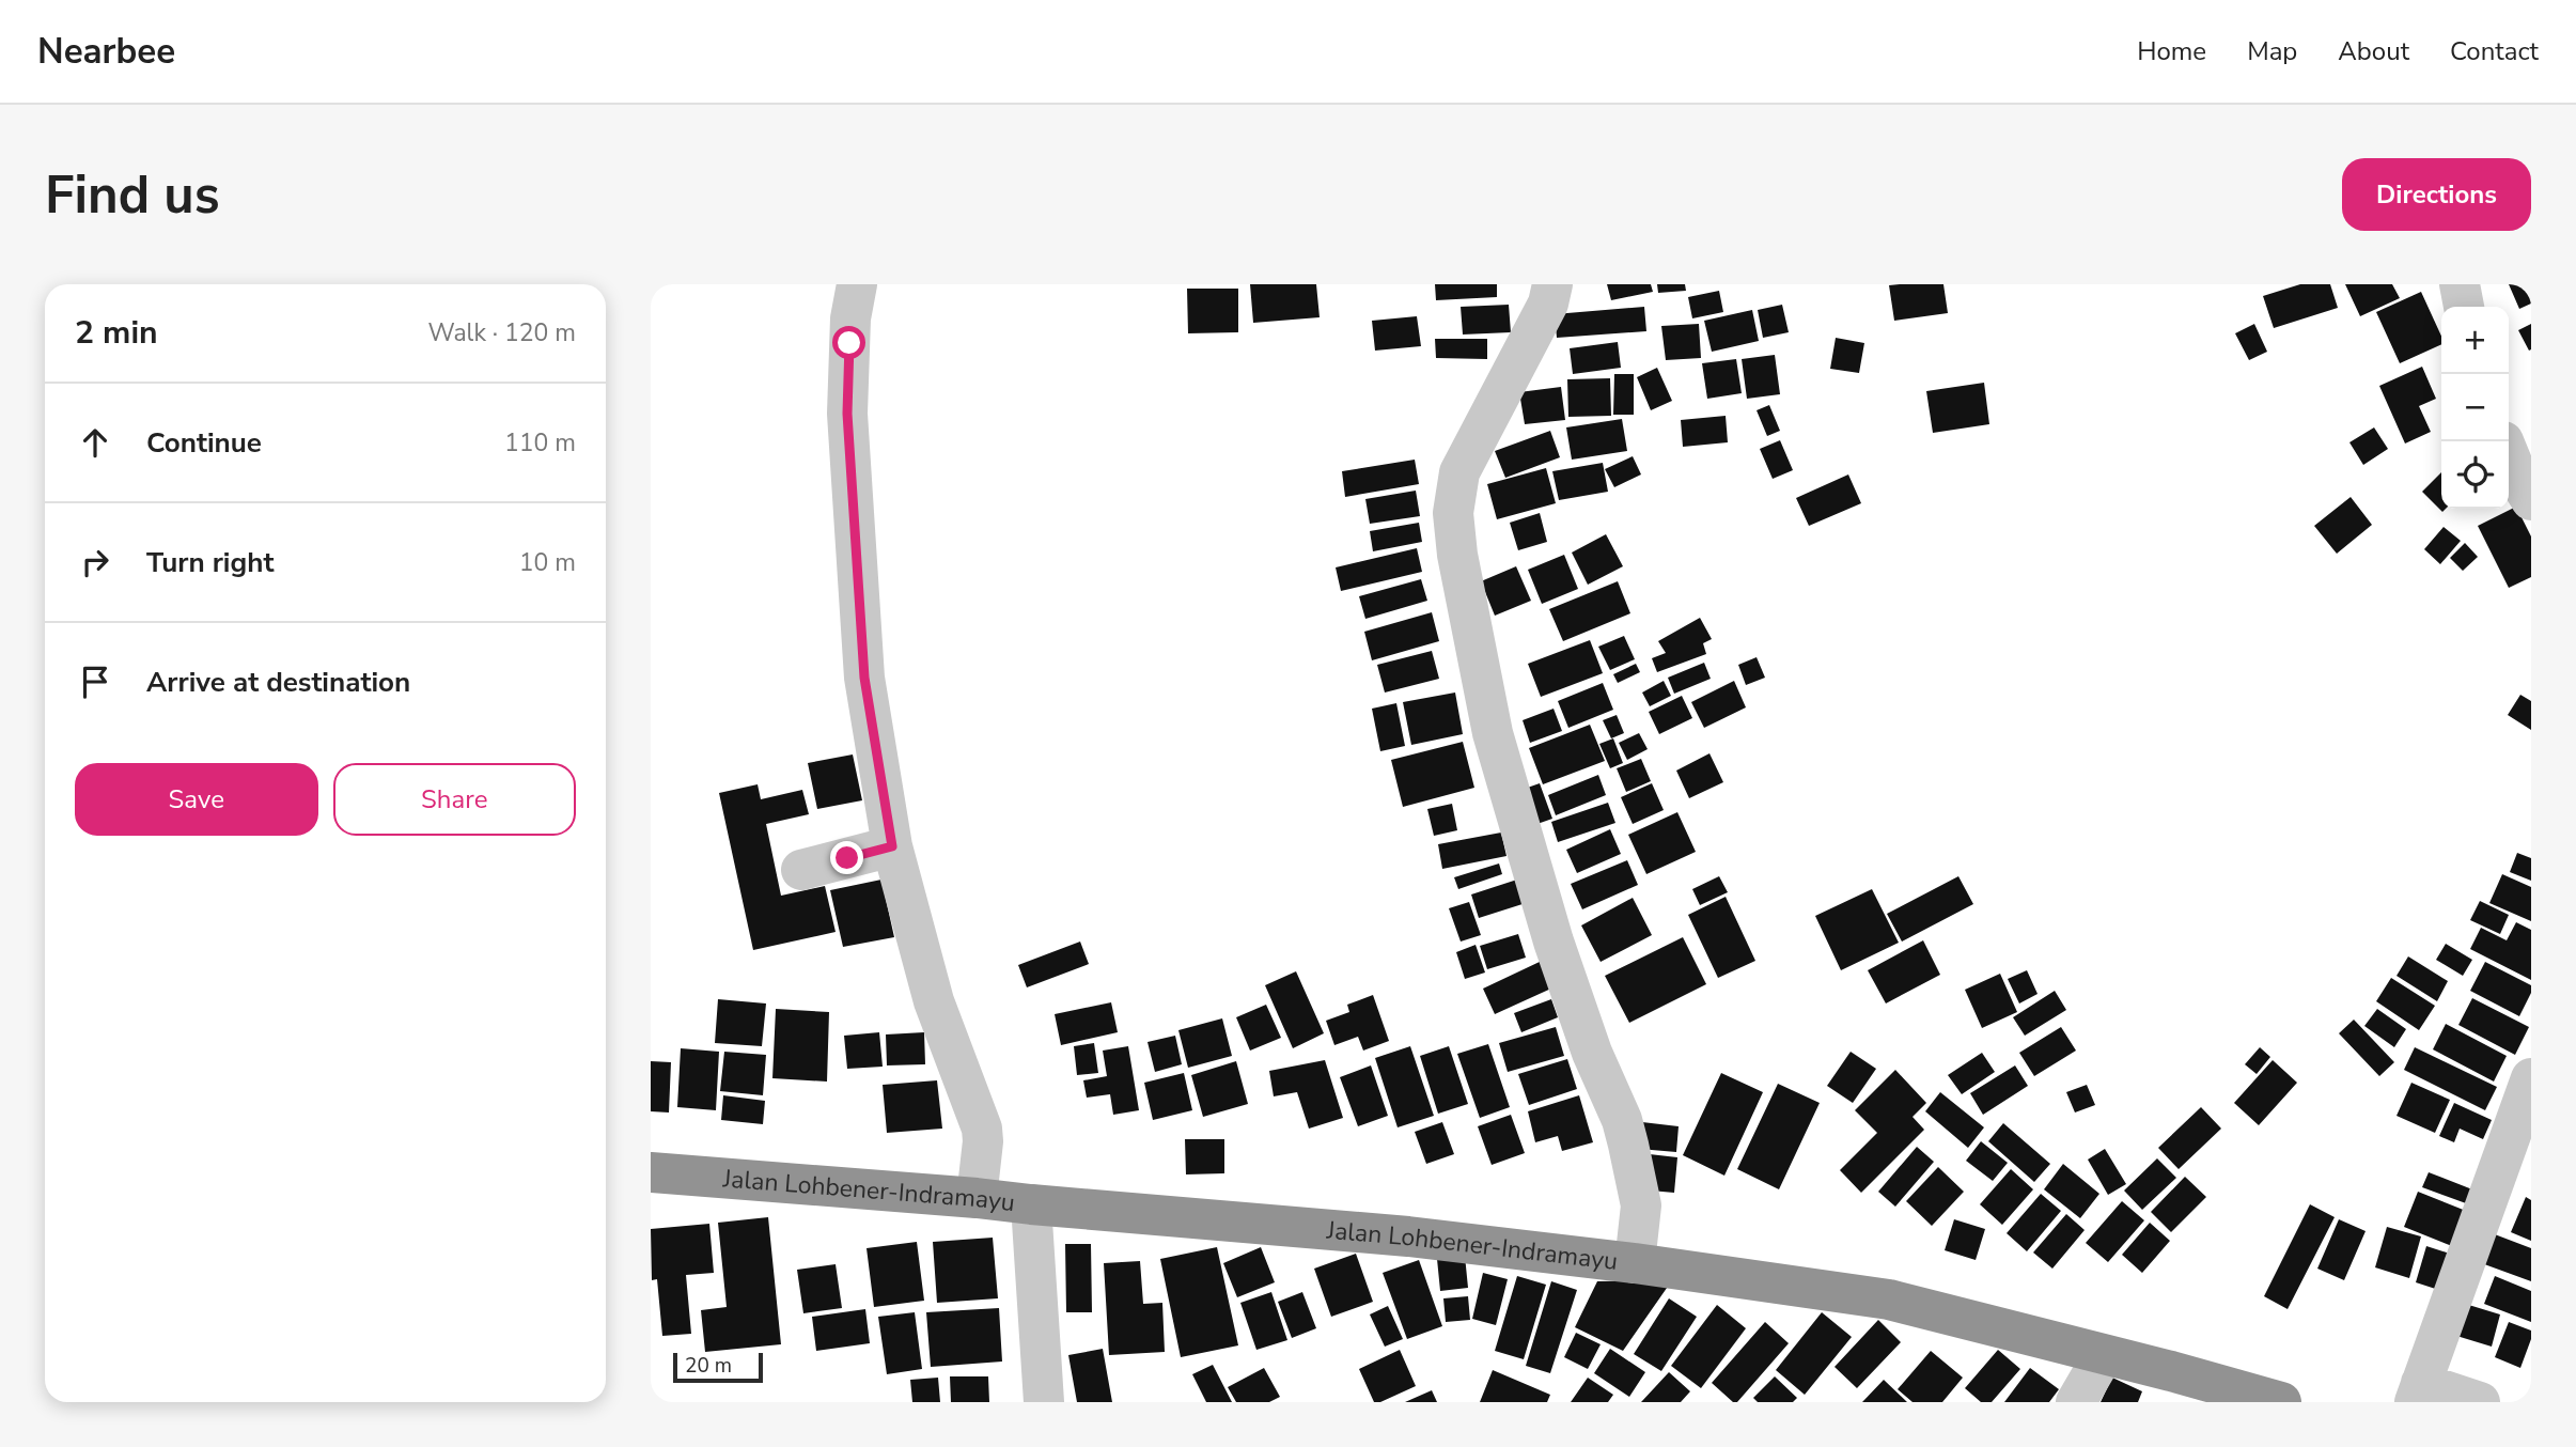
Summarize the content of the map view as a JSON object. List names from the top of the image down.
{
  "streets": {
    "highway": ["Jalan Lohbener-Indramayu"]
  },
  "scale_bar": "20 m",
  "page": {
    "header": "Nearbee",
    "nav": [
      "Home",
      "Map",
      "About",
      "Contact"
    ],
    "buttons": [
      "Directions",
      ["Save", "Share"]
    ],
    "title": "Find us",
    "heading": ["2 min", "Walk · 120 m"],
    "map_buttons": ["+", "−"],
    "list": [
      ["Continue", "110 m"],
      ["Turn right", "10 m"],
      "Arrive at destination"
    ],
    "scale": "20 m"
  }
}
